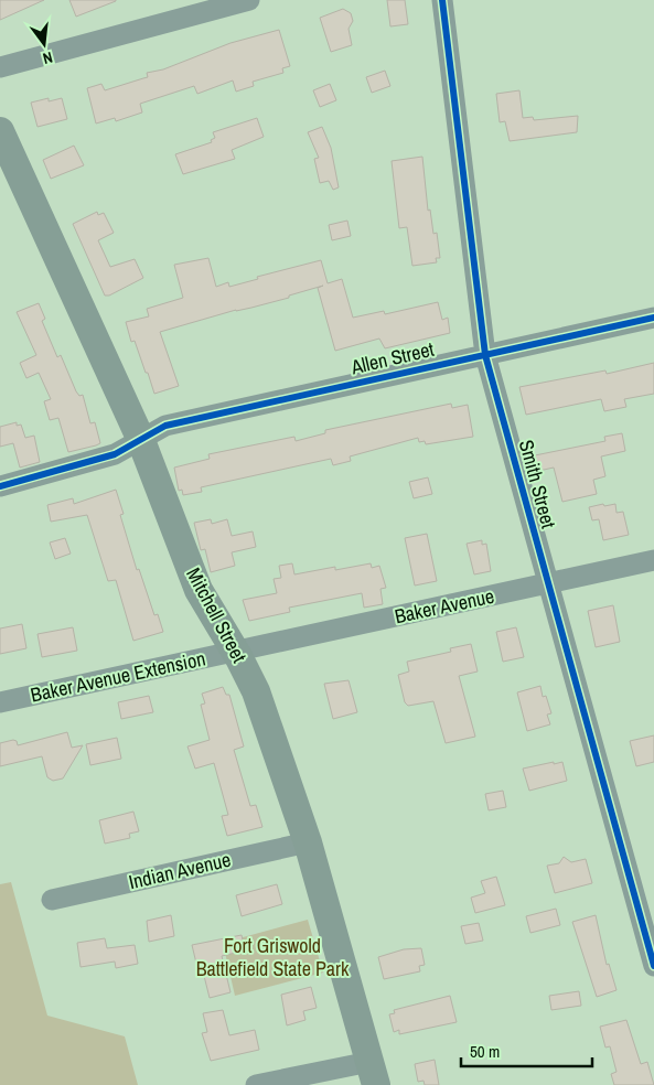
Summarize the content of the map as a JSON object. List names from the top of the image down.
{
  "streets": {
    "main road": ["Mitchell Street"],
    "street": [
      "Allen Street",
      "Smith Street",
      "Baker Avenue",
      "Baker Avenue Extension",
      "Indian Avenue"
    ]
  },
  "crossings": [
    ["Allen Street", "Smith Street"],
    ["Allen Street", "Mitchell Street"],
    ["Smith Street", "Baker Avenue"],
    ["Baker Avenue", "Mitchell Street"],
    ["Baker Avenue", "Baker Avenue Extension"],
    ["Mitchell Street", "Baker Avenue Extension"],
    ["Mitchell Street", "Indian Avenue"]
  ],
  "parks": ["Fort Griswold Battlefield State Park"],
  "scale_bar": "50 m",
  "north": "bottom"
}
